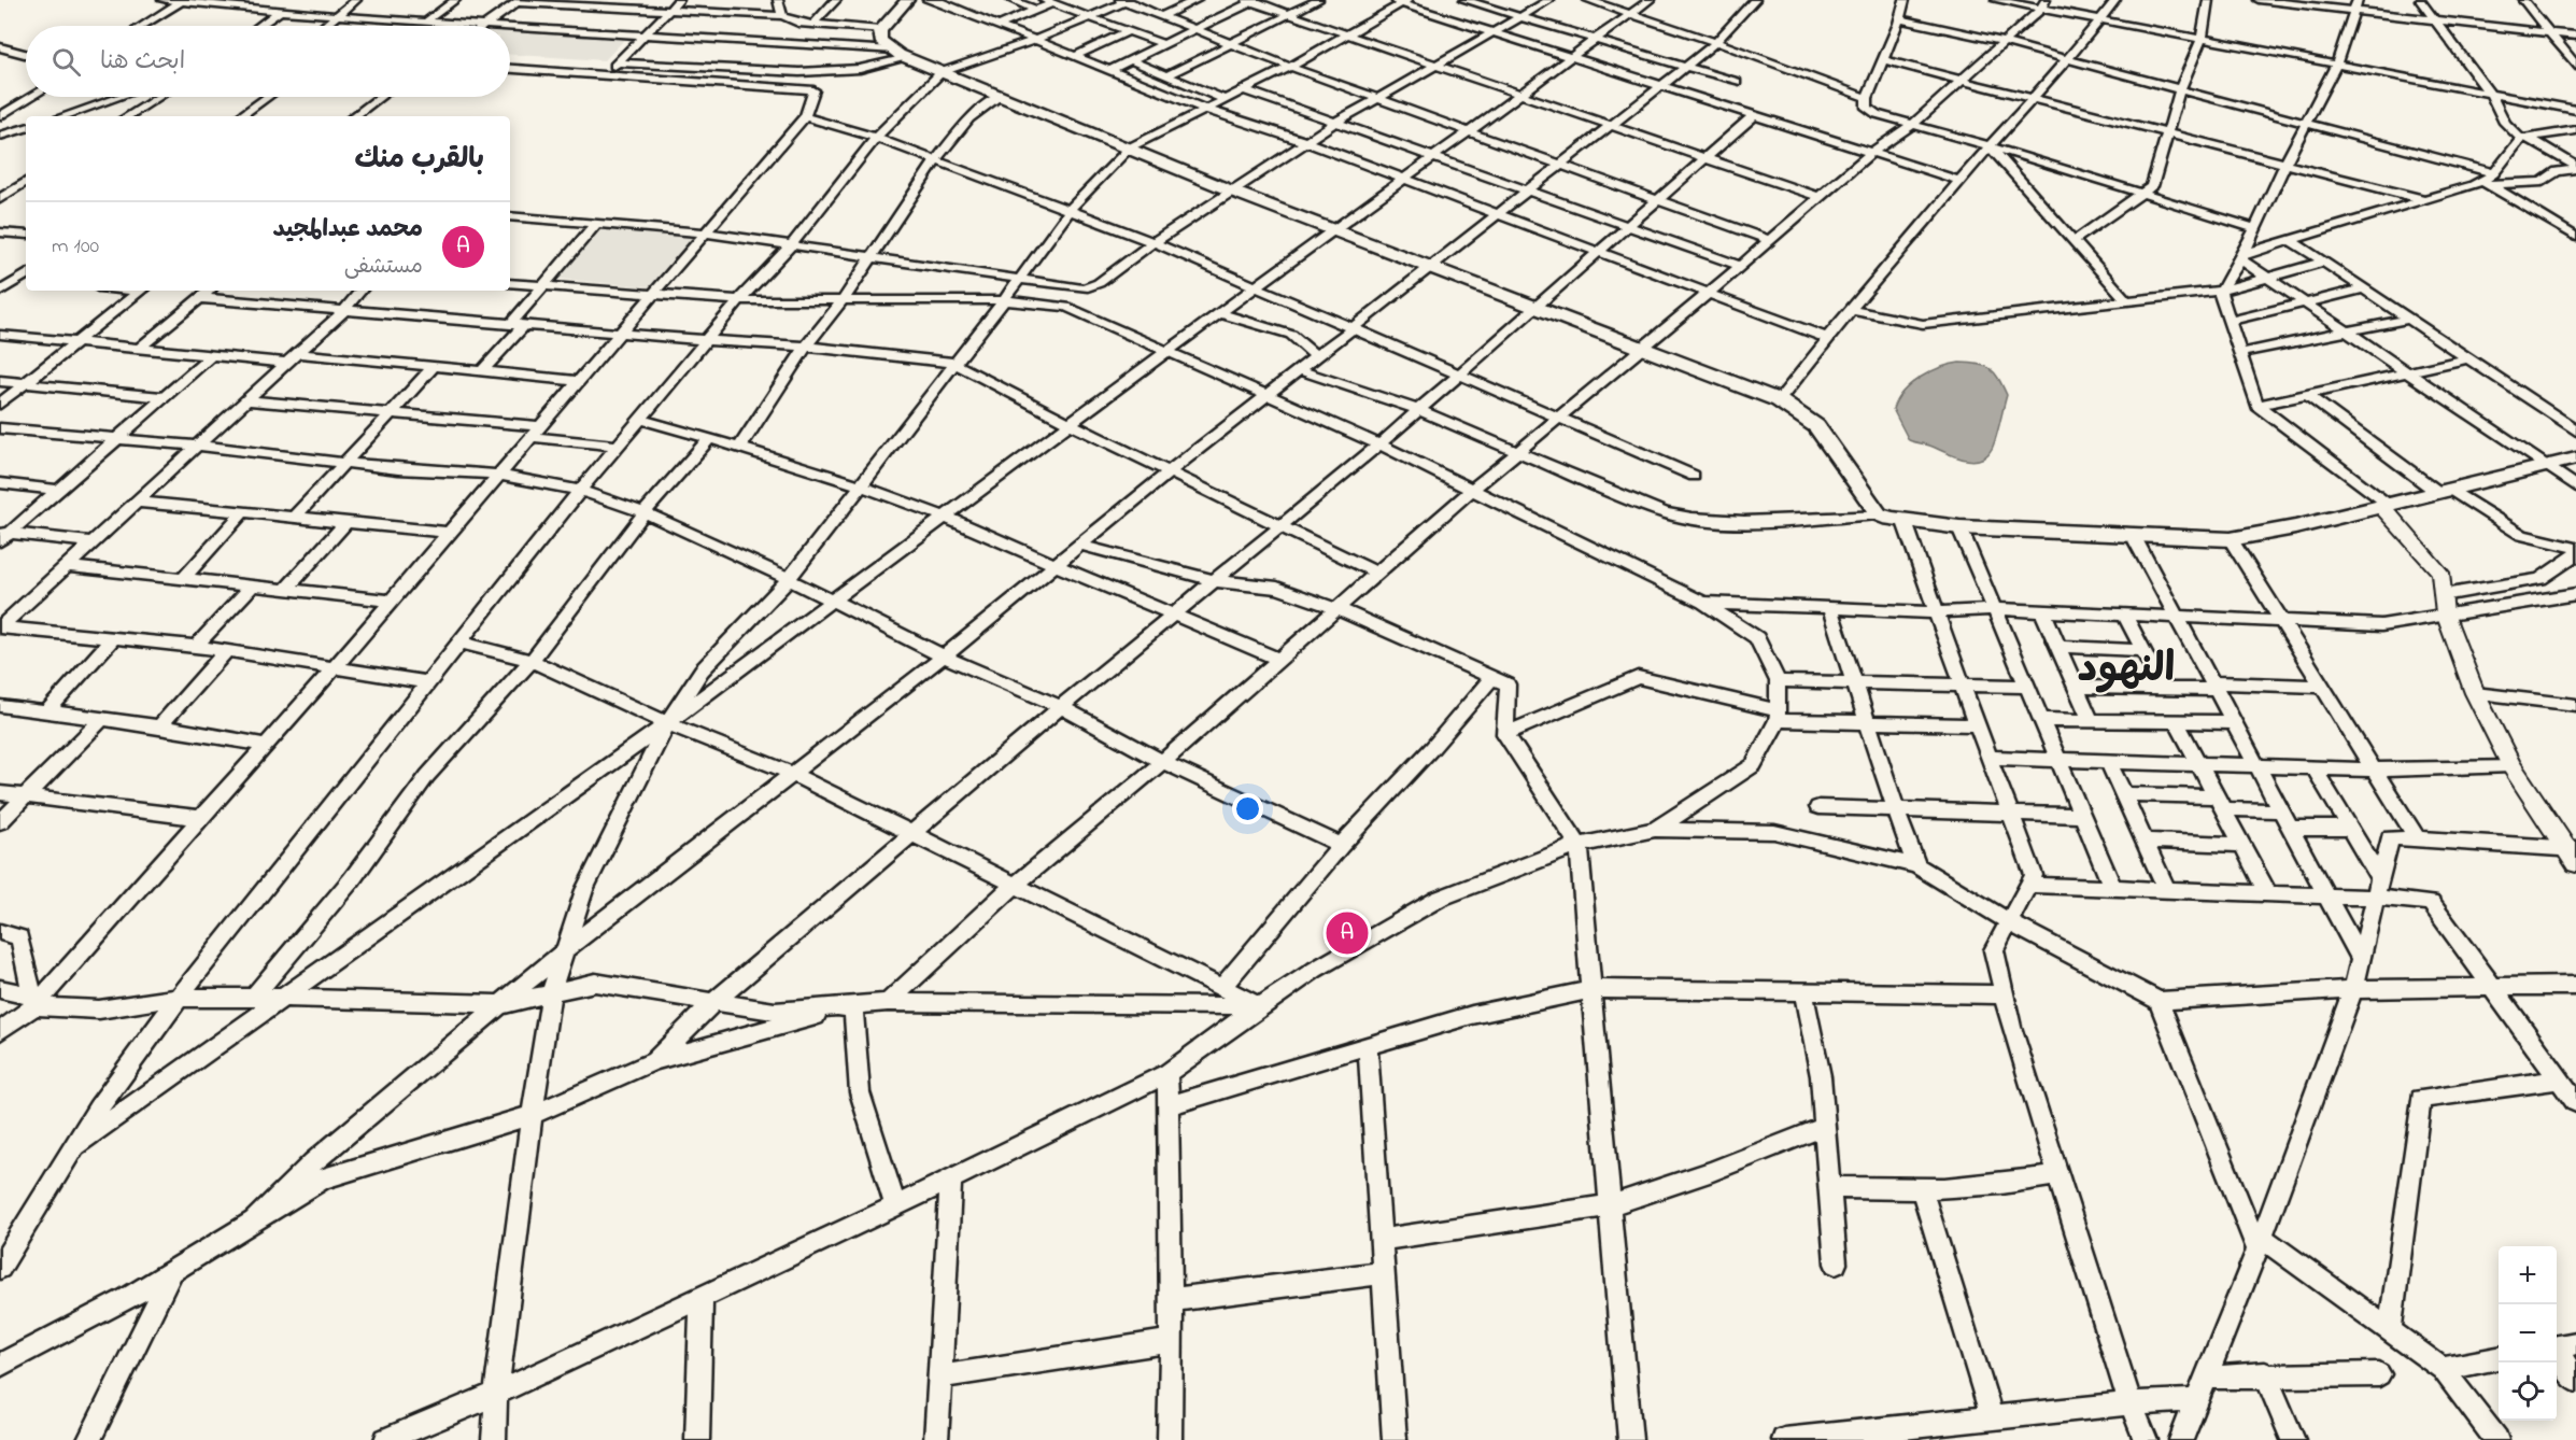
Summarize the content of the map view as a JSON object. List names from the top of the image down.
{
  "districts": ["النهود"],
  "page": {
    "search": "ابحث هنا",
    "heading": "بالقرب منك",
    "list": [
      {
        "mark": "A",
        "name": "محمد عبدالمجيد",
        "note": "مستشفى",
        "value": "100 m"
      }
    ],
    "pins": "A",
    "map_buttons": ["+", "−"]
  }
}
